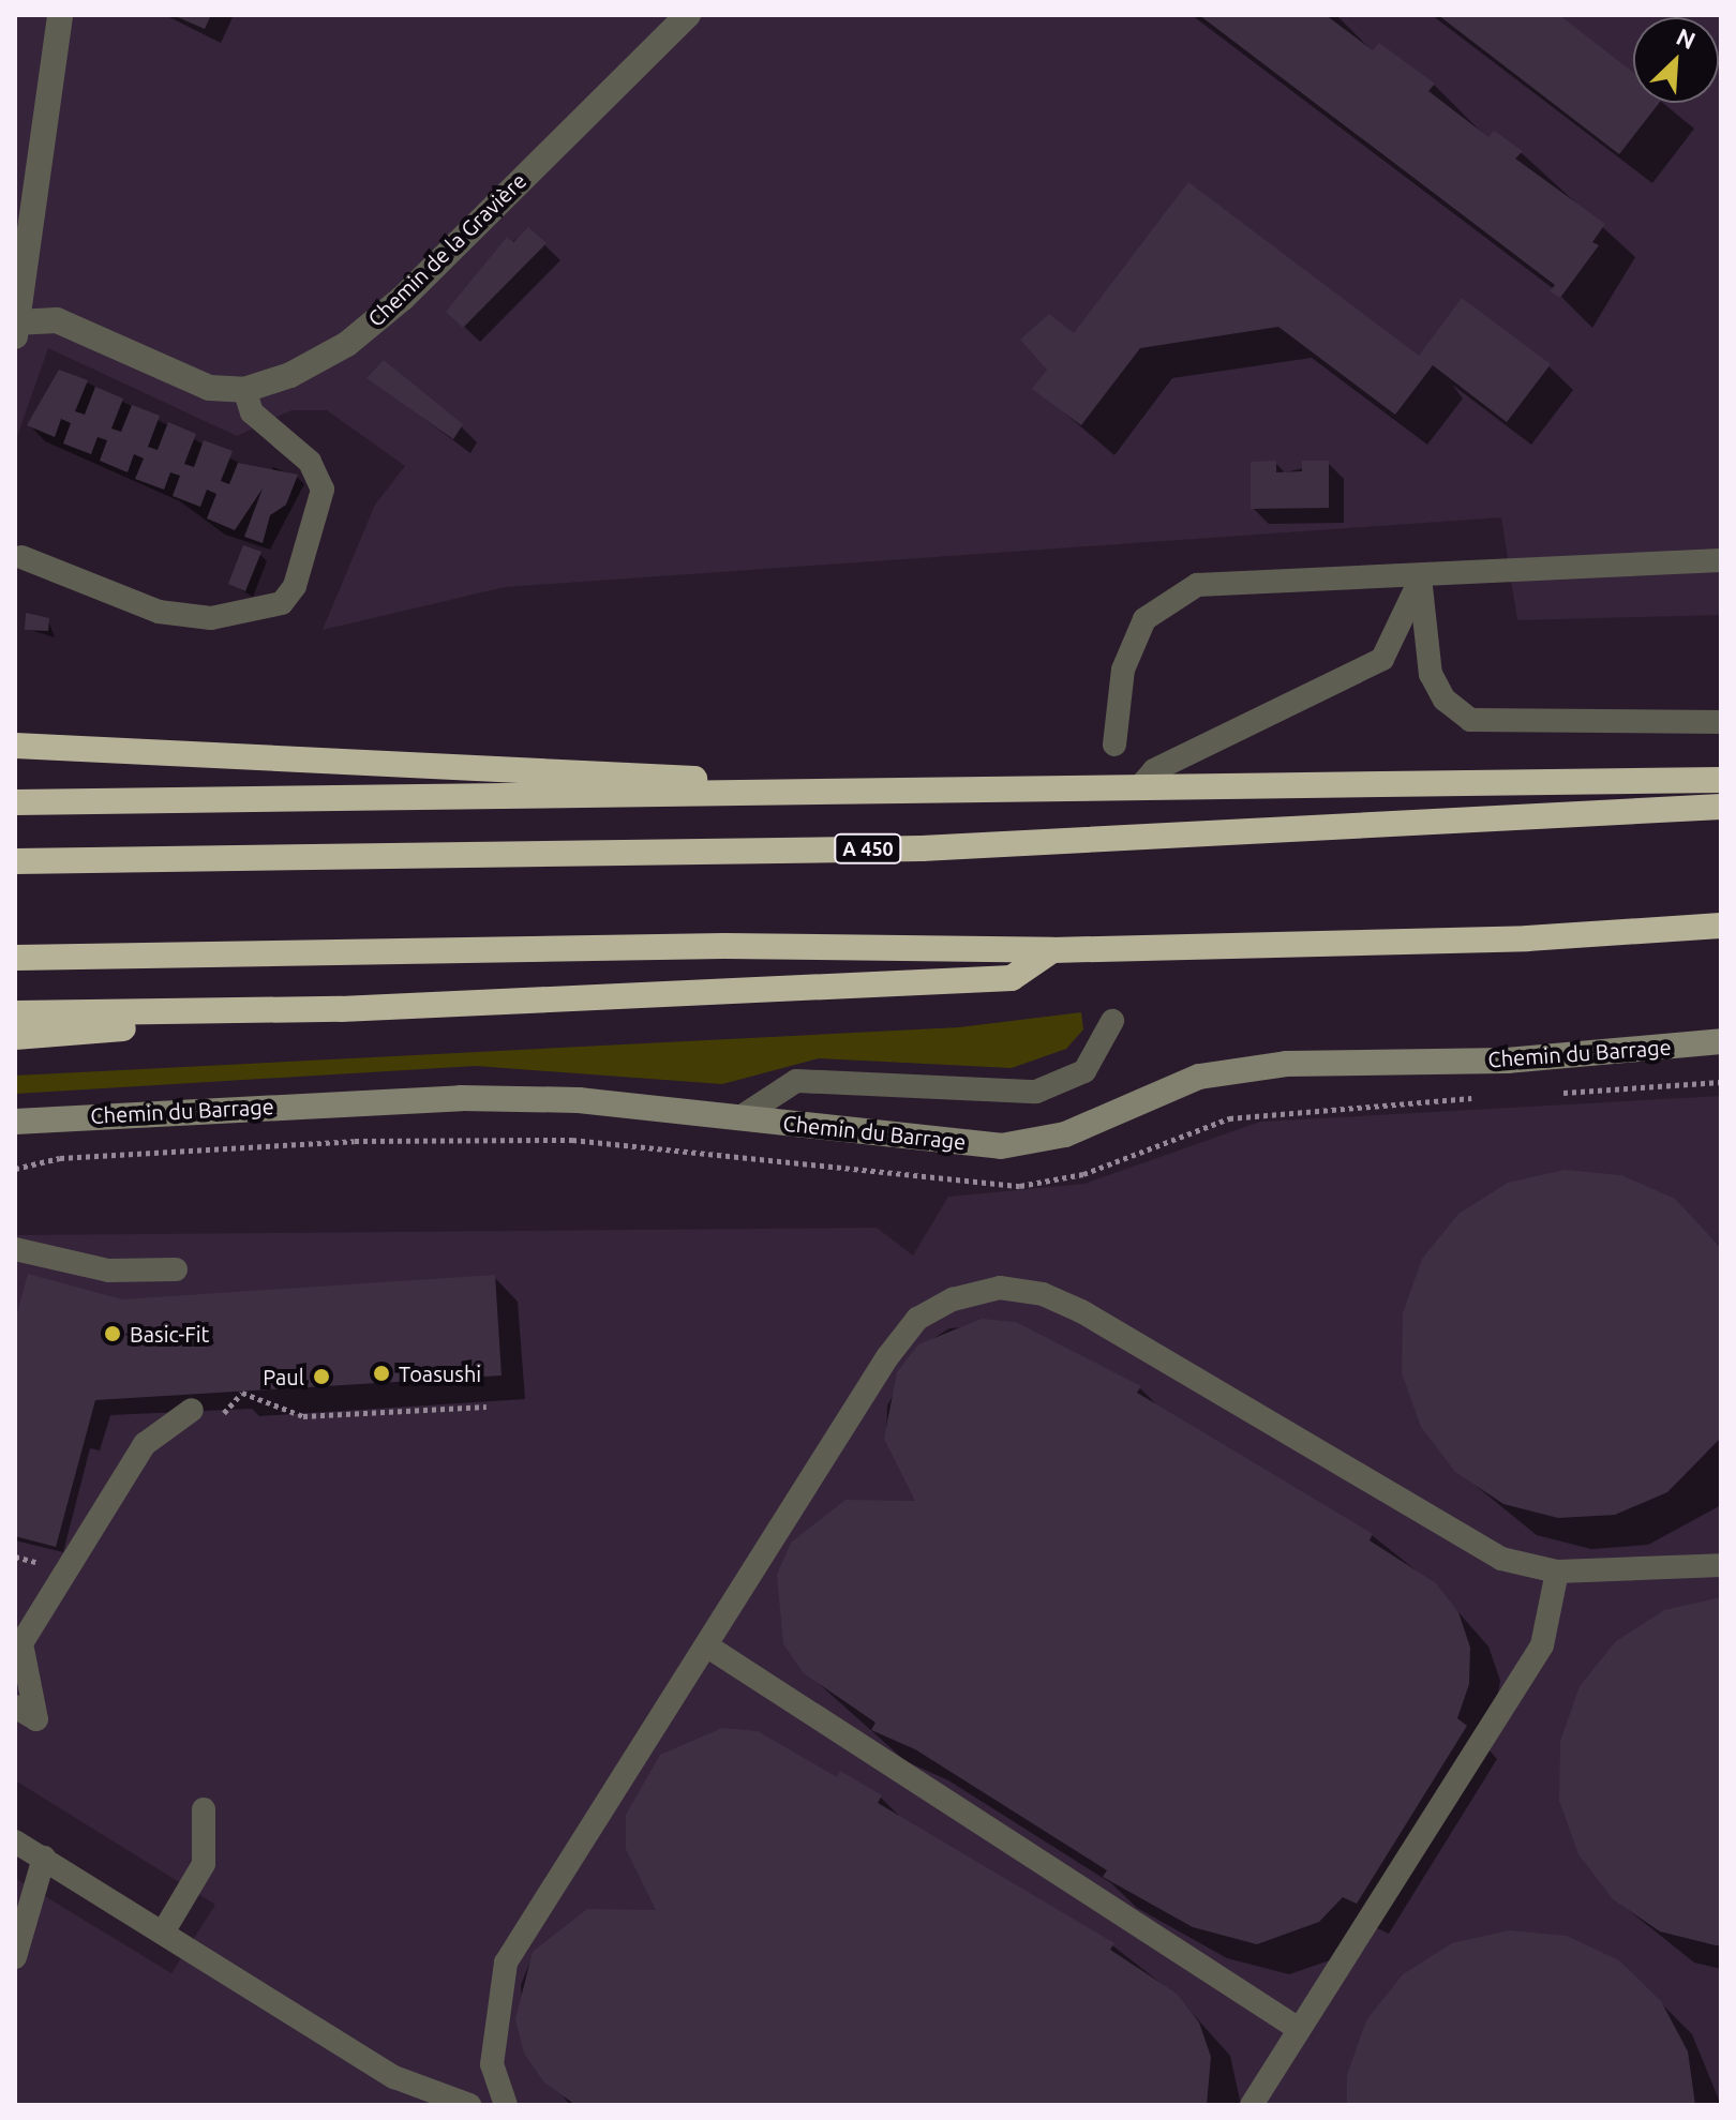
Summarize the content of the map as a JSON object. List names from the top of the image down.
{
  "streets": {
    "highway": ["A 450"],
    "main road": ["Chemin du Barrage"],
    "street": ["Chemin de la Gravière"]
  },
  "places": ["Basic-Fit", "Toasushi", "Paul"],
  "north": "top right"
}
